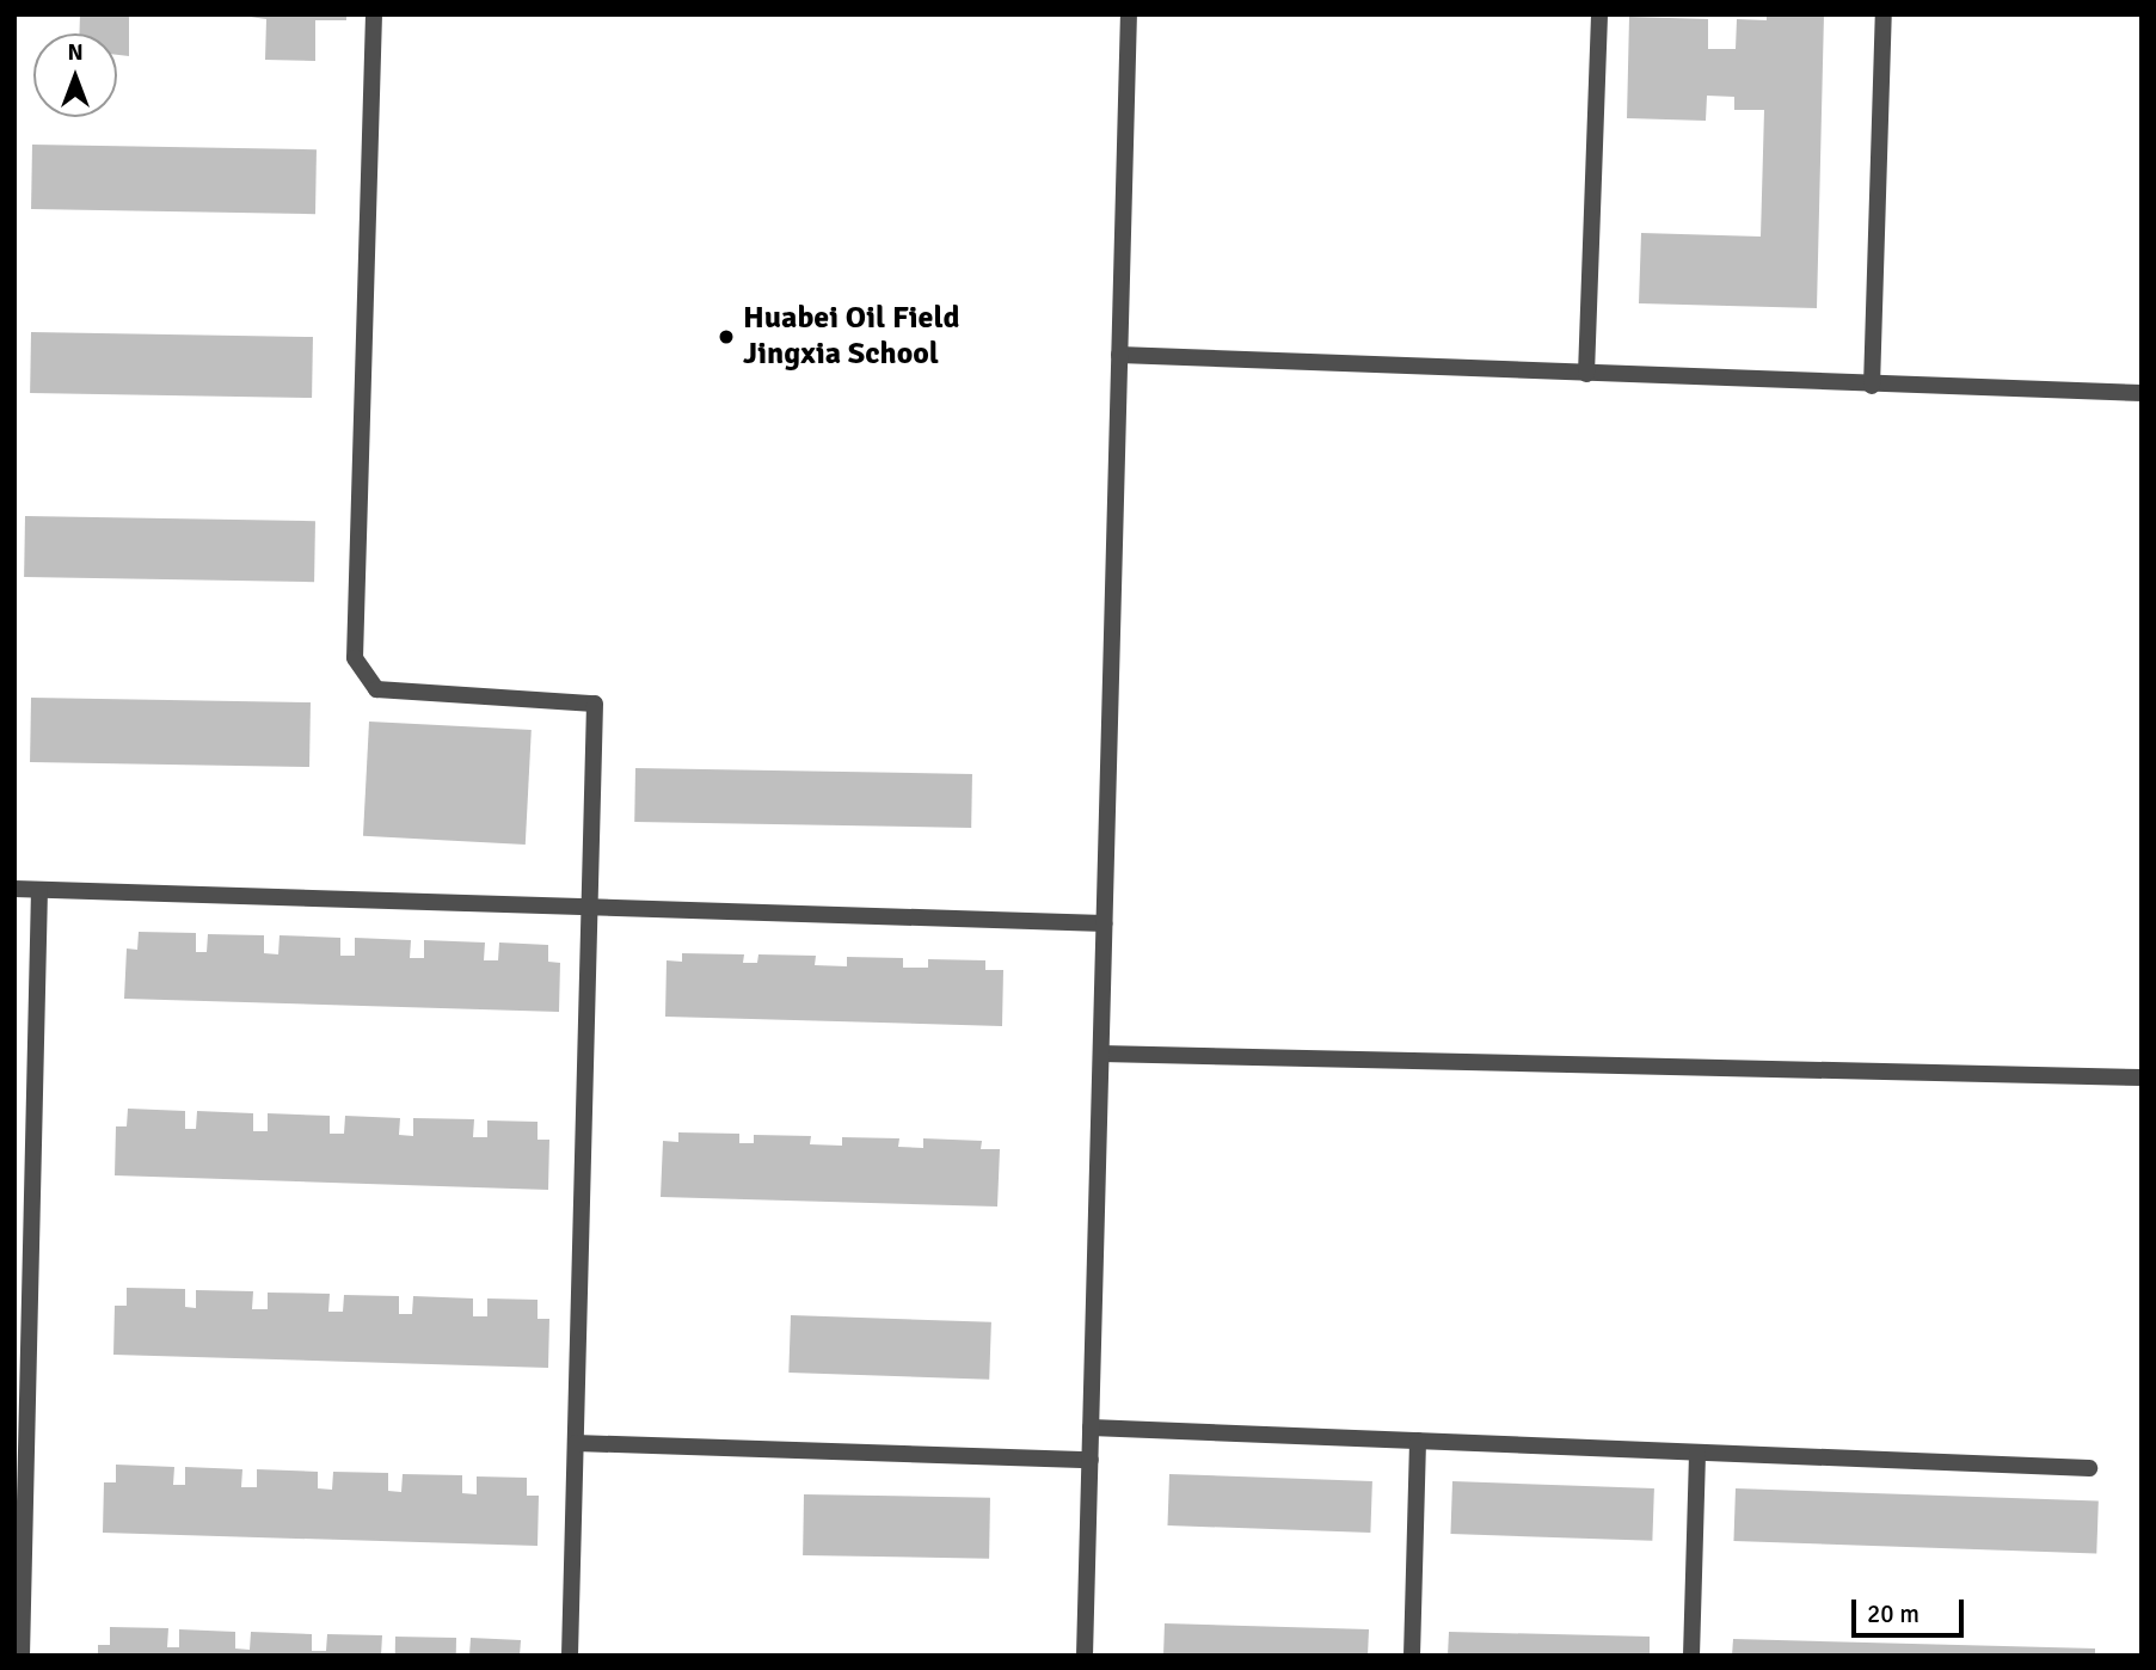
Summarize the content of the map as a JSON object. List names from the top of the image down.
{
  "places": ["Huabei Oil Field Jingxia School"],
  "scale_bar": "20 m",
  "north": "top"
}
